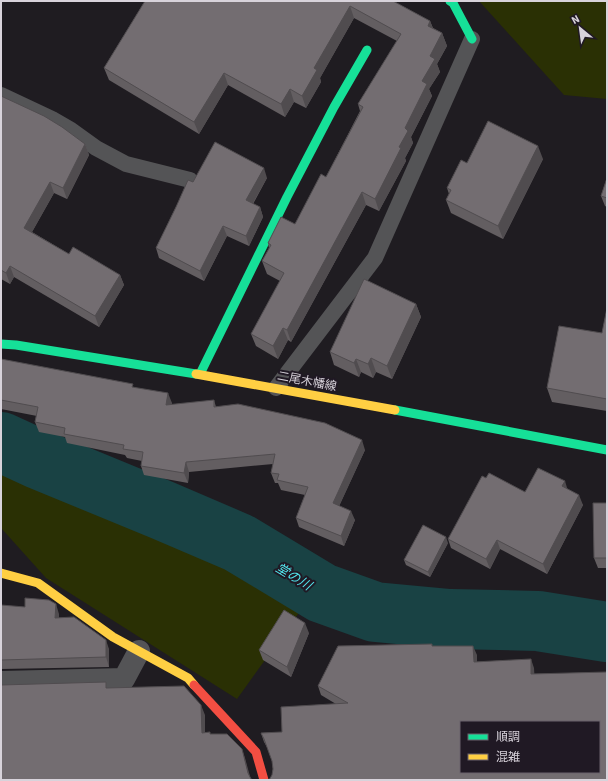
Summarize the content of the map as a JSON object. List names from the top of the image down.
{
  "streets": {
    "street": ["二尾木幡線"]
  },
  "water": ["堂の川"],
  "legend": ["順調", "混雑"],
  "north": "top left"
}
